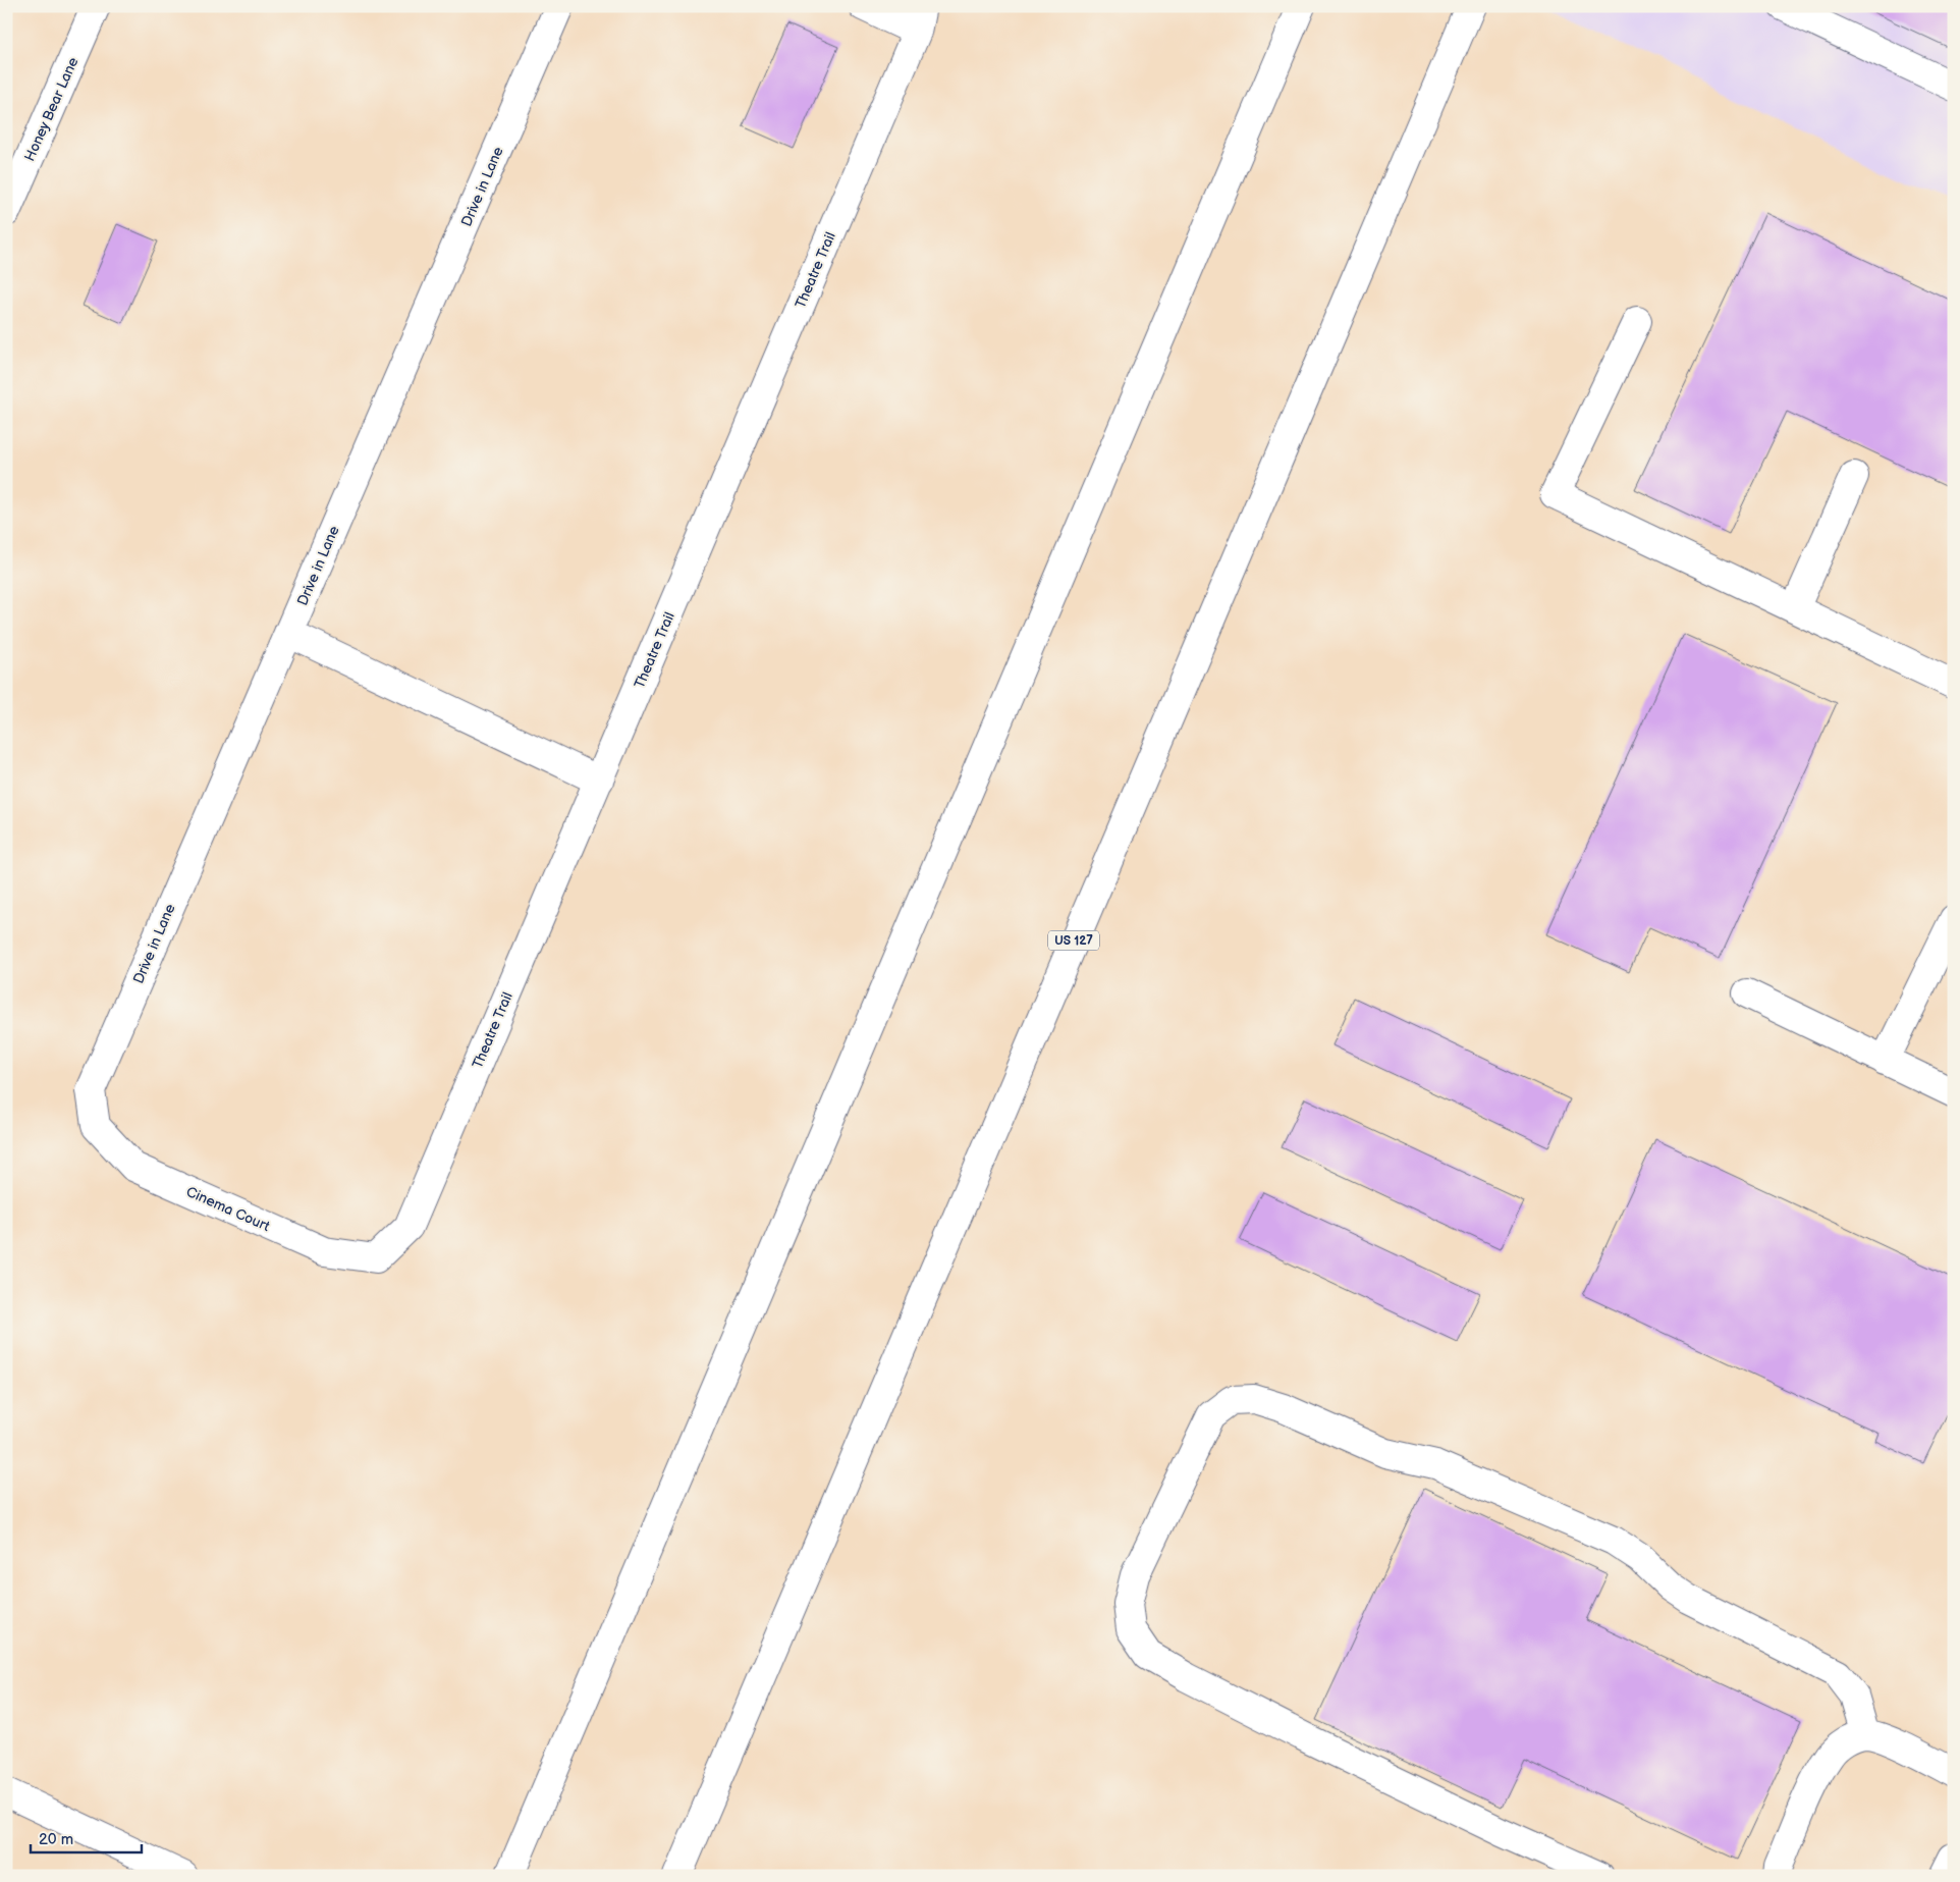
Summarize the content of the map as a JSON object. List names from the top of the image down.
{
  "streets": {
    "main road": [
      "Honey Bear Lane",
      "Drive in Lane",
      "Theatre Trail",
      "US 127",
      "Cinema Court"
    ]
  },
  "crossings": [
    ["Drive in Lane", "Cinema Court"],
    ["Theatre Trail", "Cinema Court"]
  ],
  "scale_bar": "20 m"
}
